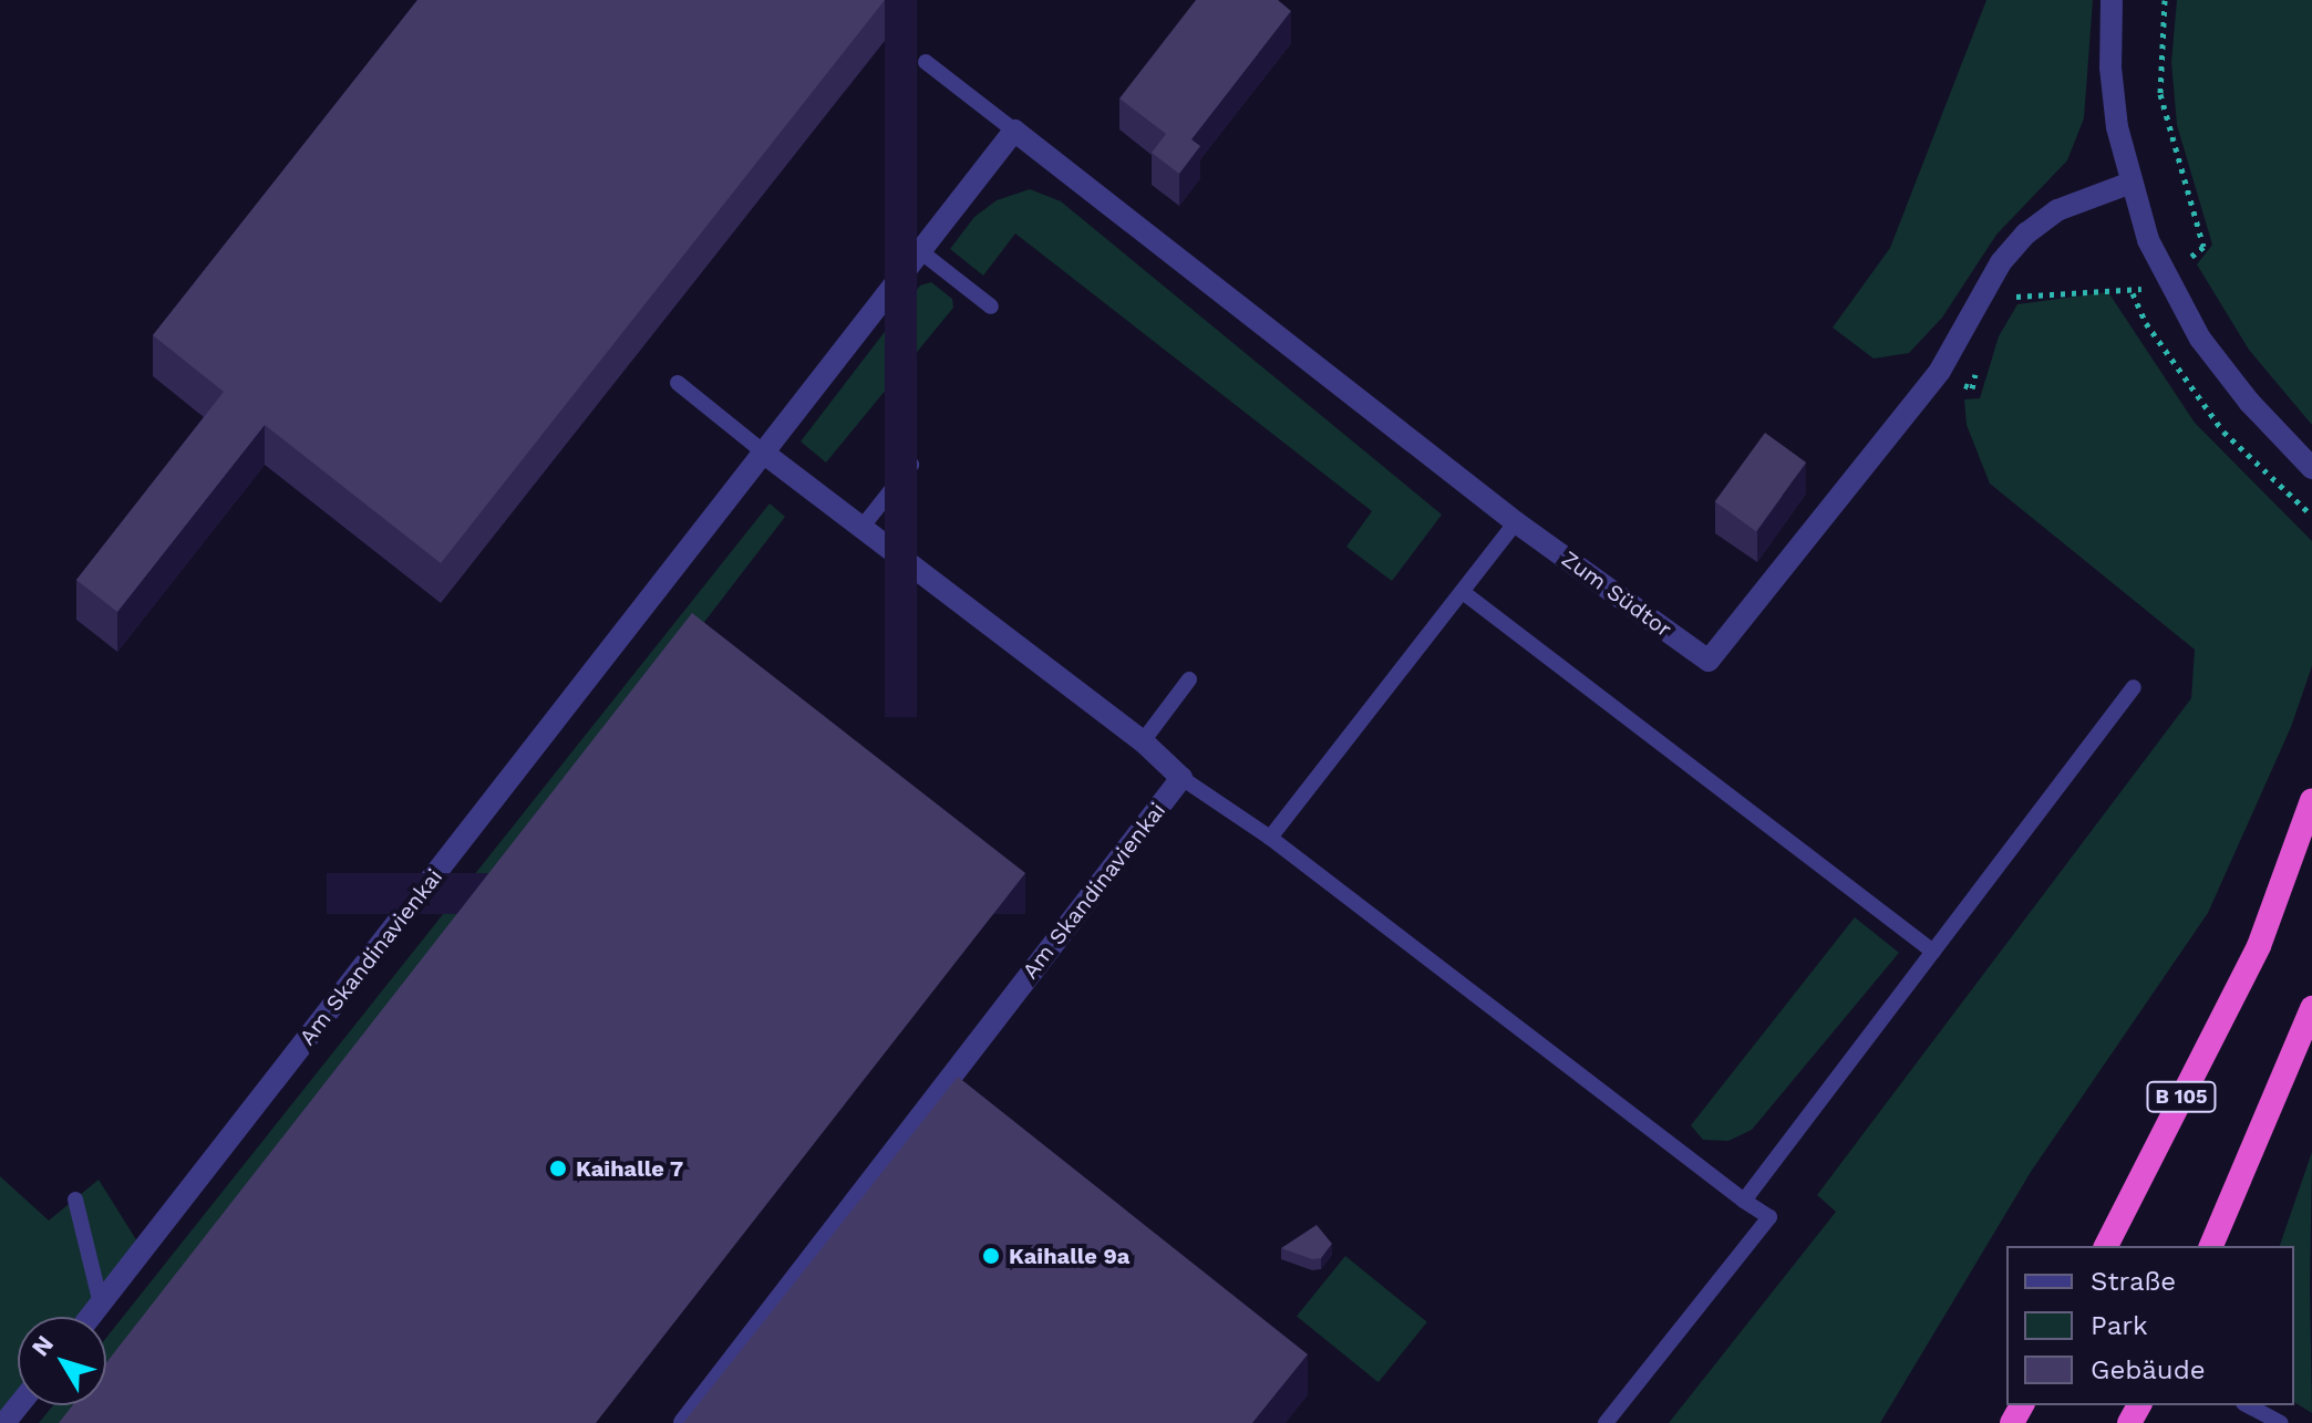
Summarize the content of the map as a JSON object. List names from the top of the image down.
{
  "streets": {
    "highway": ["B 105"],
    "street": ["Zum Südtor", "Am Skandinavienkai"]
  },
  "crossings": [
    ["Zum Südtor", "Am Skandinavienkai"]
  ],
  "places": ["Kaihalle 7", "Kaihalle 9a"],
  "legend": ["Straße", "Park", "Gebäude"],
  "north": "top left"
}
